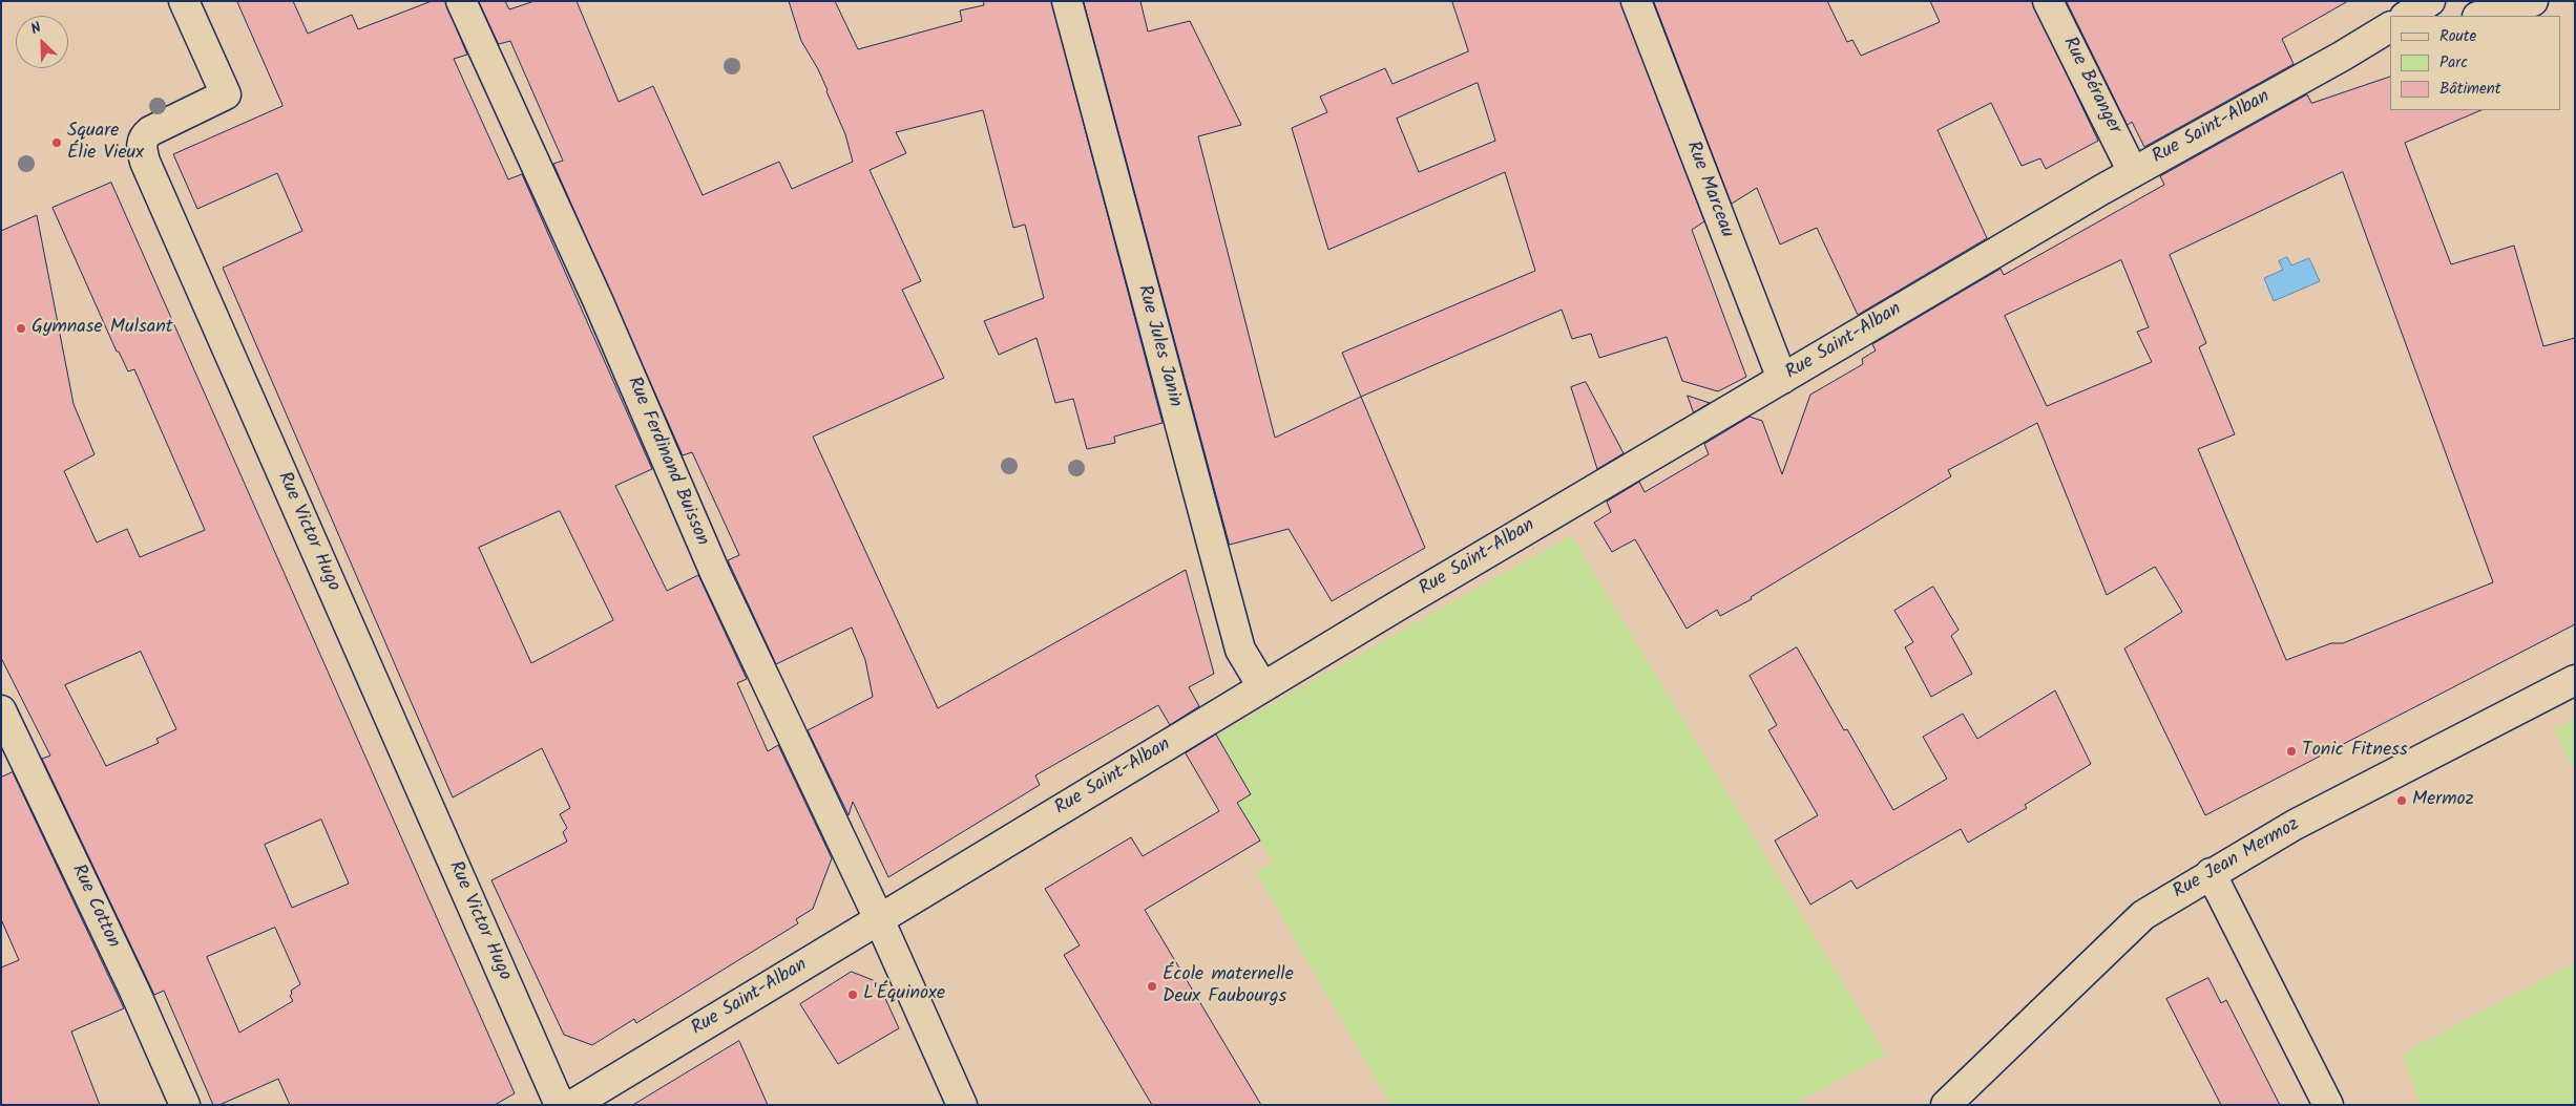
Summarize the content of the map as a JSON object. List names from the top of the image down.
{
  "streets": {
    "street": [
      "Rue Béranger",
      "Rue Saint-Alban",
      "Rue Marceau",
      "Rue Jules Janin",
      "Rue Ferdinand Buisson",
      "Rue Victor Hugo",
      "Rue Jean Mermoz",
      "Rue Cotton"
    ]
  },
  "crossings": [
    ["Rue Béranger", "Rue Saint-Alban"],
    ["Rue Saint-Alban", "Rue Marceau"],
    ["Rue Saint-Alban", "Rue Jules Janin"],
    ["Rue Saint-Alban", "Rue Ferdinand Buisson"]
  ],
  "places": [
    "Square Élie Vieux",
    "Gymnase Mulsant",
    "Tonic Fitness",
    "Mermoz",
    "École maternelle Deux Faubourgs",
    "L'Équinoxe"
  ],
  "legend": ["Route", "Parc", "Bâtiment"],
  "north": "top left"
}
